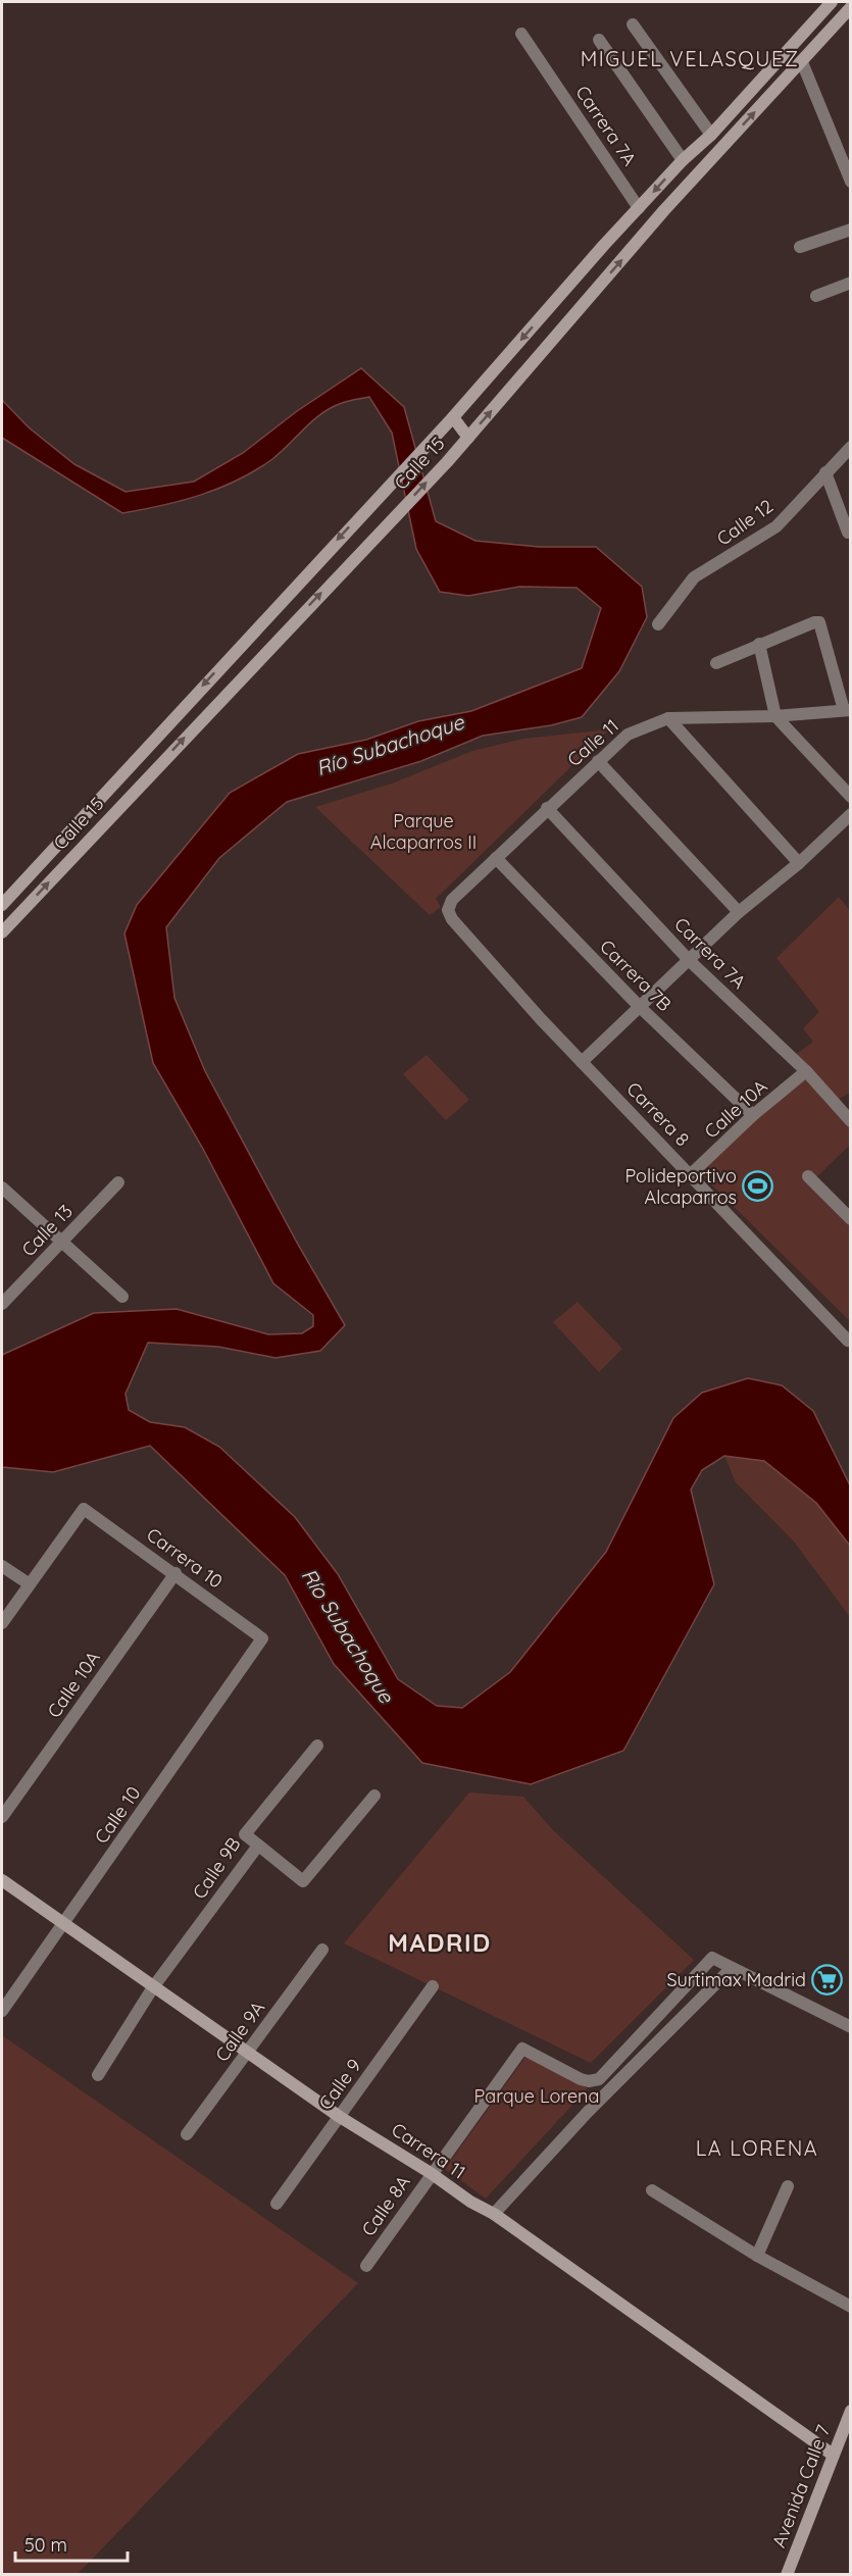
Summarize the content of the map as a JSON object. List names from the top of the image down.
{
  "streets": {
    "street": [
      "Carrera 7A",
      "Calle 15",
      "Calle 12",
      "Calle 11",
      "Carrera 7B",
      "Calle 10A",
      "Carrera 8",
      "Calle 13",
      "Carrera 10",
      "Calle 10",
      "Calle 9B",
      "Calle 9A",
      "Calle 9",
      "Carrera 11",
      "Calle 8A",
      "Avenida Calle 7"
    ]
  },
  "crossings": [
    ["Carrera 7A", "Calle 15"],
    ["Carrera 7A", "Calle 11"],
    ["Carrera 7A", "Calle 10A"],
    ["Calle 11", "Carrera 7B"],
    ["Calle 11", "Carrera 8"],
    ["Carrera 7B", "Calle 10A"],
    ["Calle 10A", "Carrera 8"],
    ["Calle 10A", "Carrera 10"],
    ["Carrera 10", "Calle 10"],
    ["Calle 10", "Carrera 11"],
    ["Calle 9B", "Carrera 11"],
    ["Calle 9A", "Carrera 11"],
    ["Calle 9", "Carrera 11"],
    ["Carrera 11", "Calle 8A"],
    ["Carrera 11", "Avenida Calle 7"]
  ],
  "districts": ["MIGUEL VELASQUEZ", "MADRID", "LA LORENA"],
  "water": ["Río Subachoque"],
  "parks": ["Parque Alcaparros II", "Parque Lorena"],
  "places": {
    "sports": ["Polideportivo Alcaparros"],
    "supermarket": ["Surtimax Madrid"]
  },
  "scale_bar": "50 m"
}
